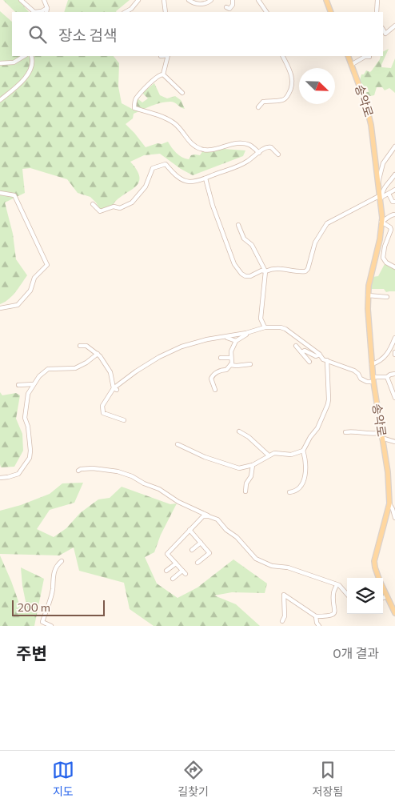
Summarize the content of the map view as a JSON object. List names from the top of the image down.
{
  "streets": {
    "main road": ["송악로"]
  },
  "scale_bar": "200 m",
  "north": "bottom right",
  "page": {
    "search": "장소 검색",
    "scale": "200 m",
    "heading": ["주변", "0개 결과"],
    "nav": ["지도", "길찾기", "저장됨"]
  }
}
